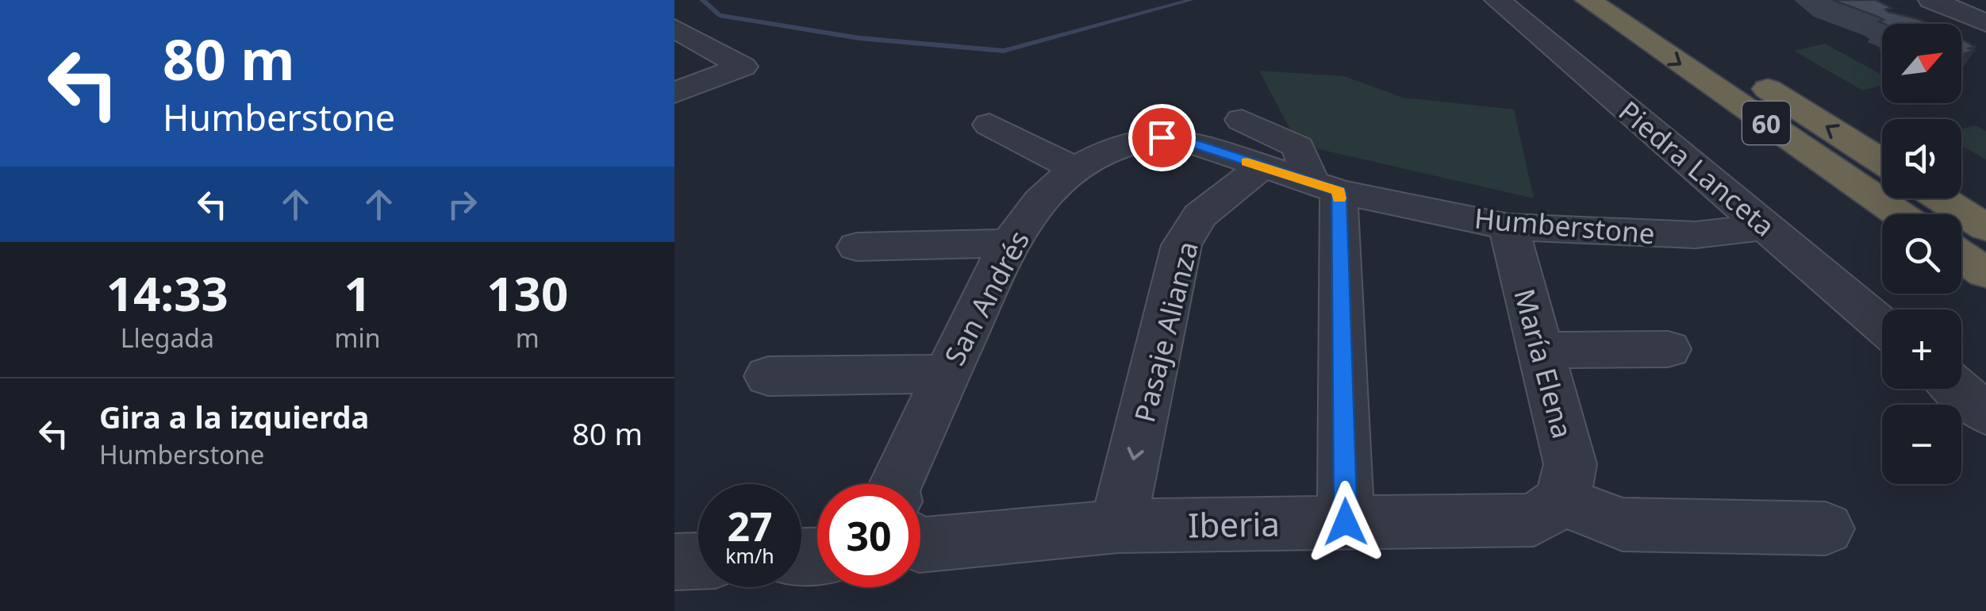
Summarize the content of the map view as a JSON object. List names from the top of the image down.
{
  "streets": {
    "highway": ["60"],
    "street": [
      "Piedra Lanceta",
      "Humberstone",
      "San Andrés",
      "Pasaje Alianza",
      "María Elena",
      "Iberia"
    ]
  },
  "crossings": [
    ["Piedra Lanceta", "Humberstone"],
    ["Humberstone", "San Andrés"],
    ["Humberstone", "Pasaje Alianza"],
    ["Humberstone", "María Elena"],
    ["Pasaje Alianza", "Iberia"],
    ["María Elena", "Iberia"]
  ],
  "north": "top right",
  "page": {
    "turn": ["80 m", "Humberstone"],
    "map_buttons": ["+", "−"],
    "eta": [
      "14:33",
      "Llegada",
      "1",
      "min",
      "130",
      "m"
    ],
    "list": [
      {
        "name": "Gira a la izquierda",
        "note": "Humberstone",
        "value": "80 m"
      }
    ],
    "speed": "27 km/h",
    "limit": "30"
  }
}
